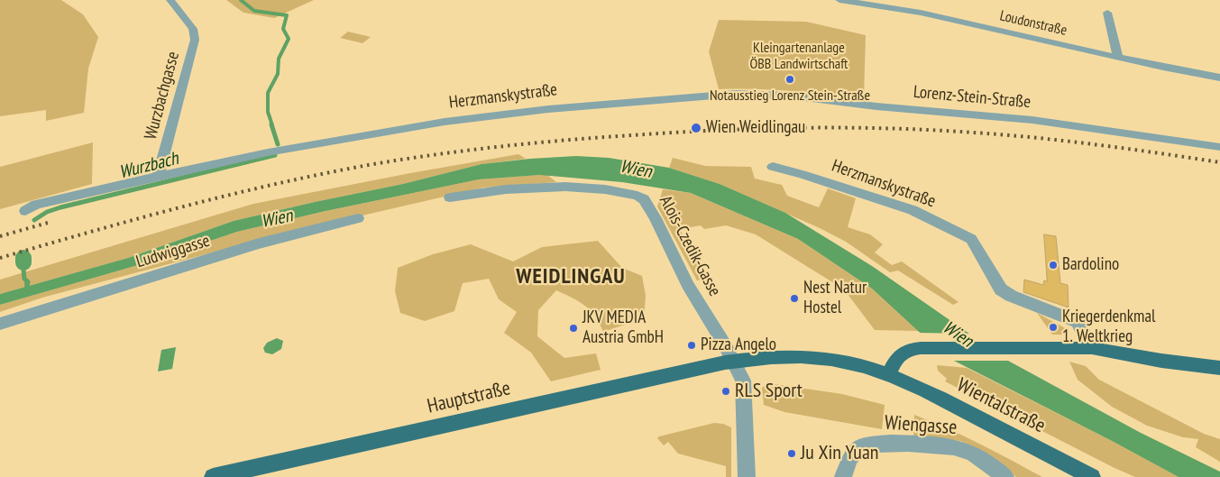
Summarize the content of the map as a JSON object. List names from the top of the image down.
{
  "streets": {
    "main road": ["Hauptstraße", "Wientalstraße"],
    "street": [
      "Loudonstraße",
      "Wurzbachgasse",
      "Herzmanskystraße",
      "Lorenz-Stein-Straße",
      "Alois-Czedik-Gasse",
      "Ludwiggasse",
      "Wiengasse"
    ]
  },
  "crossings": [
    ["Wurzbachgasse", "Herzmanskystraße"],
    ["Herzmanskystraße", "Lorenz-Stein-Straße"],
    ["Alois-Czedik-Gasse", "Hauptstraße"],
    ["Hauptstraße", "Wientalstraße"]
  ],
  "districts": ["WEIDLINGAU"],
  "water": ["Wurzbach", "Wien"],
  "parks": ["Kleingartenanlage ÖBB Landwirtschaft"],
  "places": [
    "Notausstieg Lorenz Stein-Straße",
    "Wien Weidlingau",
    "Bardolino",
    "Nest Natur Hostel",
    "Kriegerdenkmal 1. Weltkrieg",
    "JKV MEDIA Austria GmbH",
    "Pizza Angelo",
    "RLS Sport",
    "Ju Xin Yuan"
  ]
}
